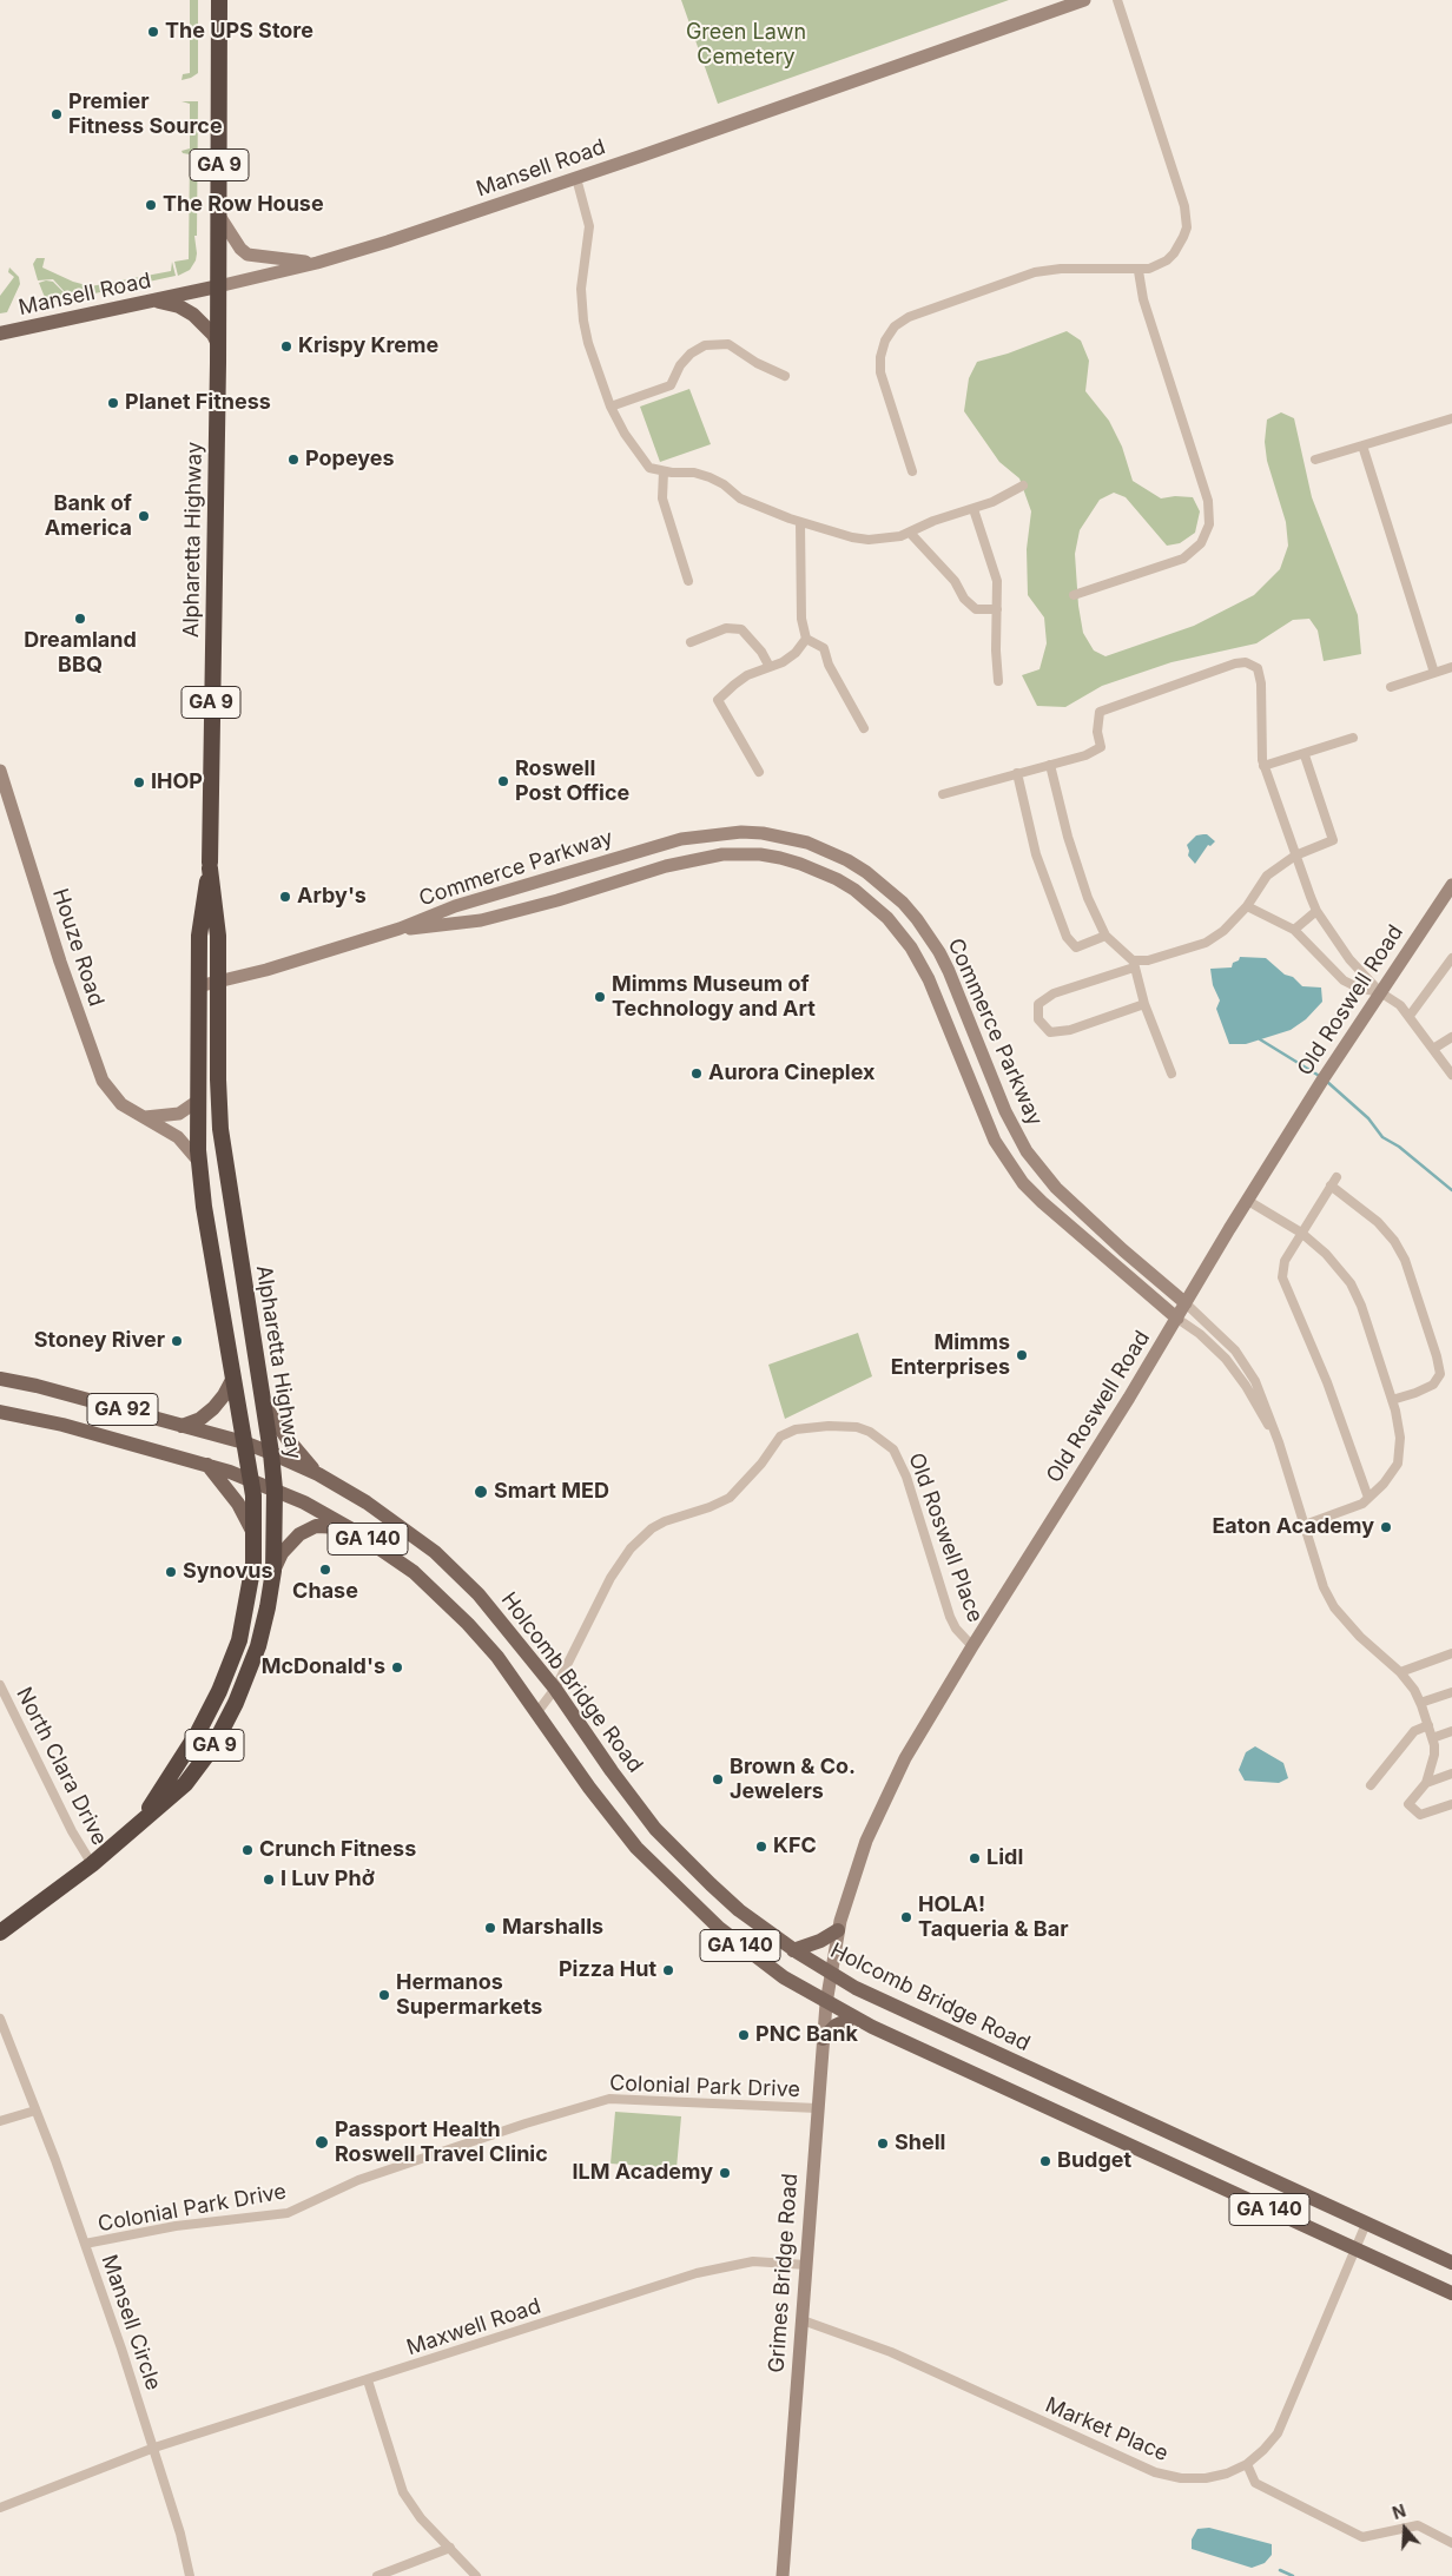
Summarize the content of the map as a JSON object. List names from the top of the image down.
{
  "streets": {
    "highway": ["GA 9", "Alpharetta Highway"],
    "main road": [
      "Mansell Road",
      "GA 92",
      "GA 140",
      "Holcomb Bridge Road"
    ],
    "street": [
      "Commerce Parkway",
      "Houze Road",
      "Old Roswell Road",
      "Old Roswell Place",
      "North Clara Drive",
      "Colonial Park Drive",
      "Grimes Bridge Road",
      "Mansell Circle",
      "Maxwell Road",
      "Market Place"
    ]
  },
  "crossings": [
    ["Mansell Road", "Alpharetta Highway"],
    ["Alpharetta Highway", "Commerce Parkway"],
    ["Alpharetta Highway", "Houze Road"],
    ["Alpharetta Highway", "GA 92"],
    ["Alpharetta Highway", "GA 140"],
    ["Alpharetta Highway", "Holcomb Bridge Road"],
    ["Alpharetta Highway", "North Clara Drive"],
    ["Commerce Parkway", "Old Roswell Road"],
    ["Old Roswell Road", "Old Roswell Place"],
    ["Old Roswell Road", "Holcomb Bridge Road"],
    ["Old Roswell Road", "Grimes Bridge Road"],
    ["GA 92", "GA 140"],
    ["GA 92", "Holcomb Bridge Road"],
    ["Old Roswell Place", "GA 140"],
    ["Old Roswell Place", "Holcomb Bridge Road"],
    ["GA 140", "Holcomb Bridge Road"],
    ["GA 140", "Grimes Bridge Road"],
    ["GA 140", "Market Place"],
    ["Holcomb Bridge Road", "Grimes Bridge Road"],
    ["Holcomb Bridge Road", "Market Place"],
    ["Colonial Park Drive", "Grimes Bridge Road"],
    ["Colonial Park Drive", "Mansell Circle"],
    ["Grimes Bridge Road", "Maxwell Road"],
    ["Grimes Bridge Road", "Market Place"],
    ["Mansell Circle", "Maxwell Road"]
  ],
  "parks": ["Green Lawn Cemetery"],
  "places": [
    "The UPS Store",
    "Premier Fitness Source",
    "The Row House",
    "Krispy Kreme",
    "Planet Fitness",
    "Popeyes",
    "Bank of America",
    "Dreamland BBQ",
    "Roswell Post Office",
    "IHOP",
    "Arby's",
    "Mimms Museum of Technology and Art",
    "Aurora Cineplex",
    "Stoney River",
    "Mimms Enterprises",
    "Smart MED",
    "Eaton Academy",
    "Chase",
    "Synovus",
    "McDonald's",
    "Brown & Co. Jewelers",
    "KFC",
    "Crunch Fitness",
    "Lidl",
    "I Luv Phở",
    "HOLA! Taqueria & Bar",
    "Marshalls",
    "Pizza Hut",
    "Hermanos Supermarkets",
    "PNC Bank",
    "Passport Health Roswell Travel Clinic",
    "Shell",
    "Budget",
    "ILM Academy"
  ],
  "north": "top"
}
